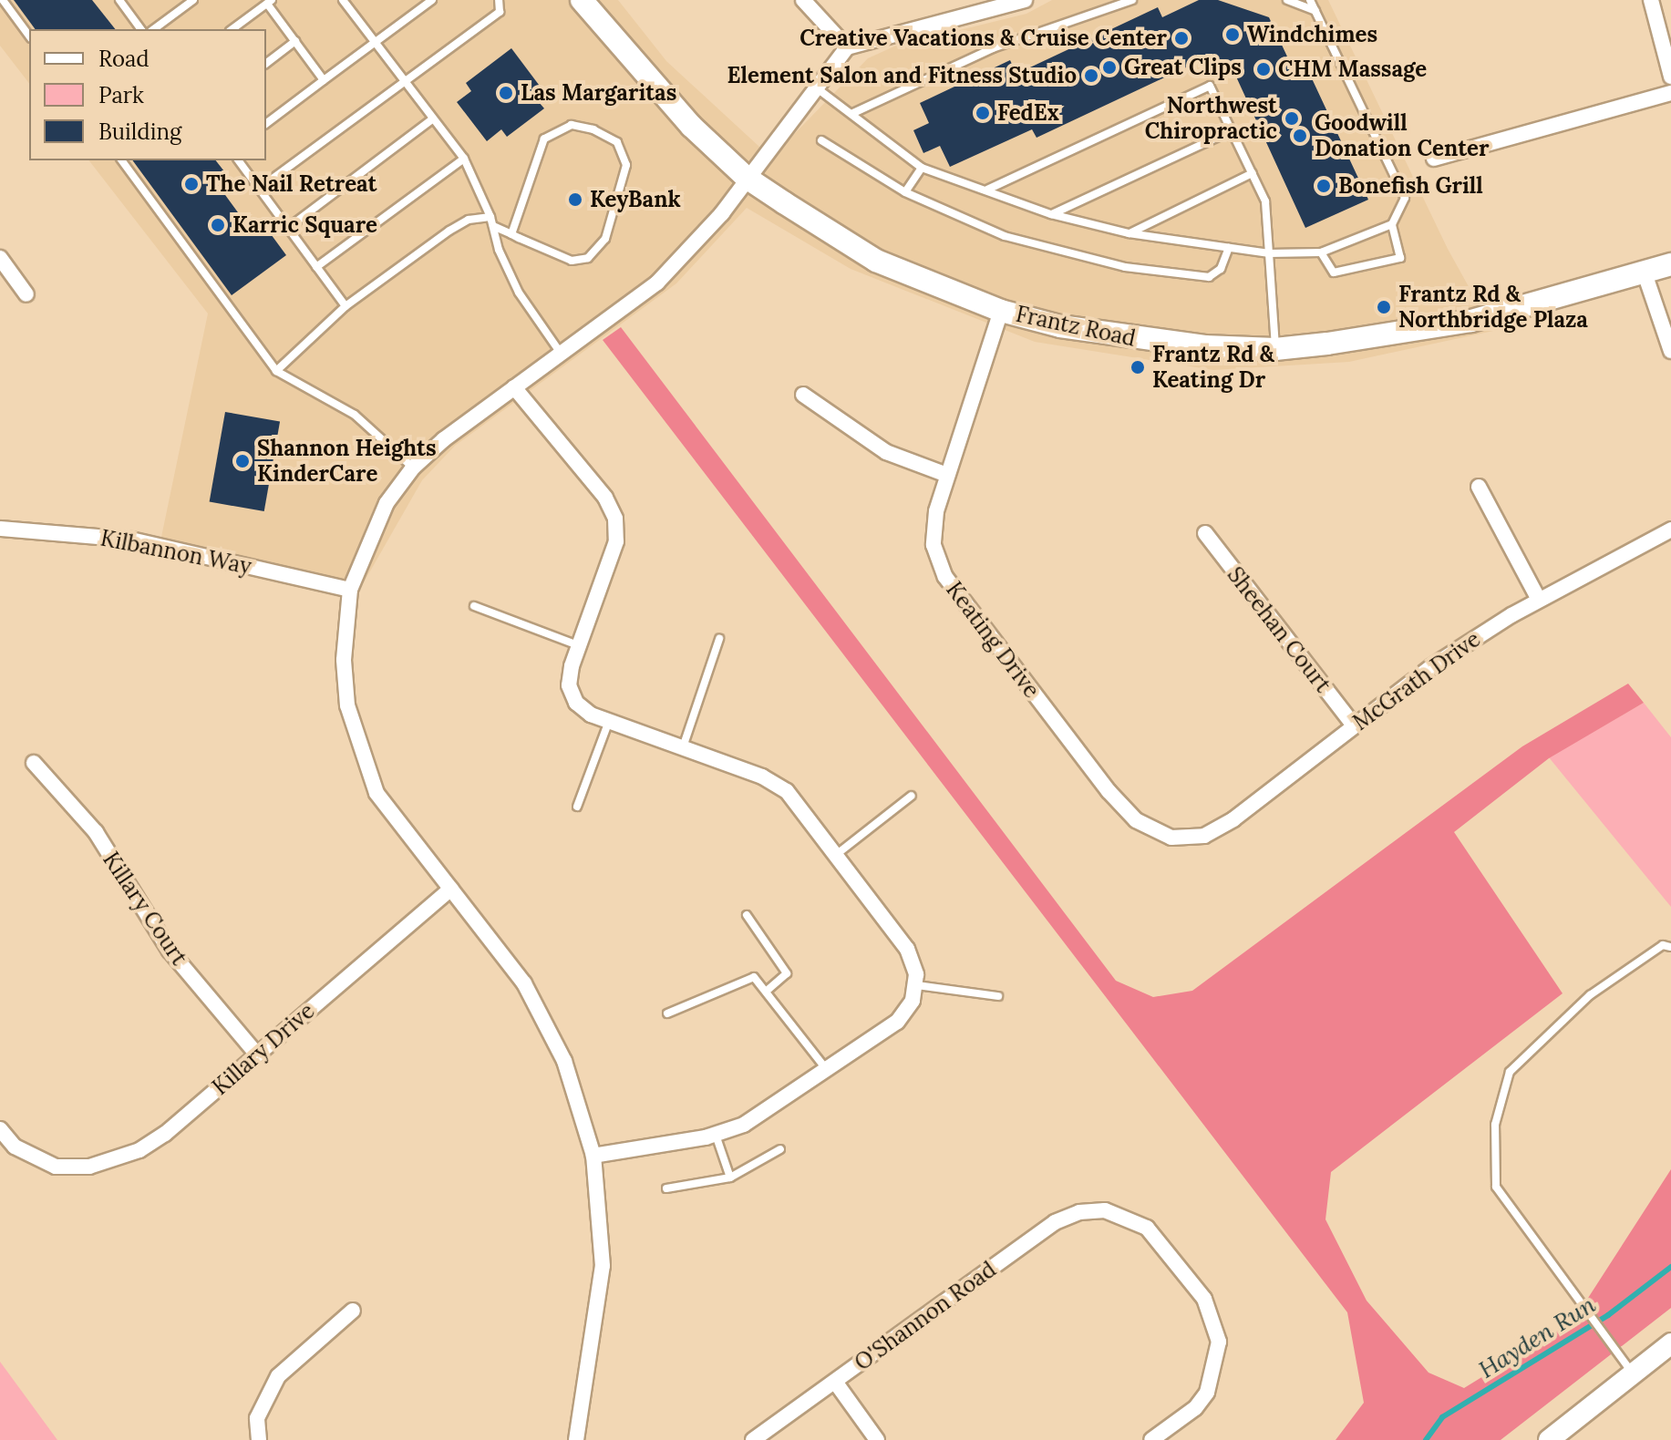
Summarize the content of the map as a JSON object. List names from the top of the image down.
{
  "streets": {
    "main road": ["Frantz Road"],
    "street": [
      "Kilbannon Way",
      "Sheehan Court",
      "Keating Drive",
      "McGrath Drive",
      "Killary Court",
      "Killary Drive",
      "O'Shannon Road"
    ]
  },
  "crossings": [
    ["Frantz Road", "Keating Drive"],
    ["Sheehan Court", "McGrath Drive"],
    ["Keating Drive", "McGrath Drive"],
    ["Killary Court", "Killary Drive"]
  ],
  "water": ["Hayden Run"],
  "places": [
    "Windchimes",
    "Creative Vacations & Cruise Center",
    "Great Clips",
    "CHM Massage",
    "Element Salon and Fitness Studio",
    "Las Margaritas",
    "FedEx",
    "Northwest Chiropractic",
    "Goodwill Donation Center",
    "The Nail Retreat",
    "Bonefish Grill",
    "KeyBank",
    "Karric Square",
    "Frantz Rd & Northbridge Plaza",
    "Frantz Rd & Keating Dr",
    "Shannon Heights KinderCare"
  ],
  "legend": ["Road", "Park", "Building"]
}
